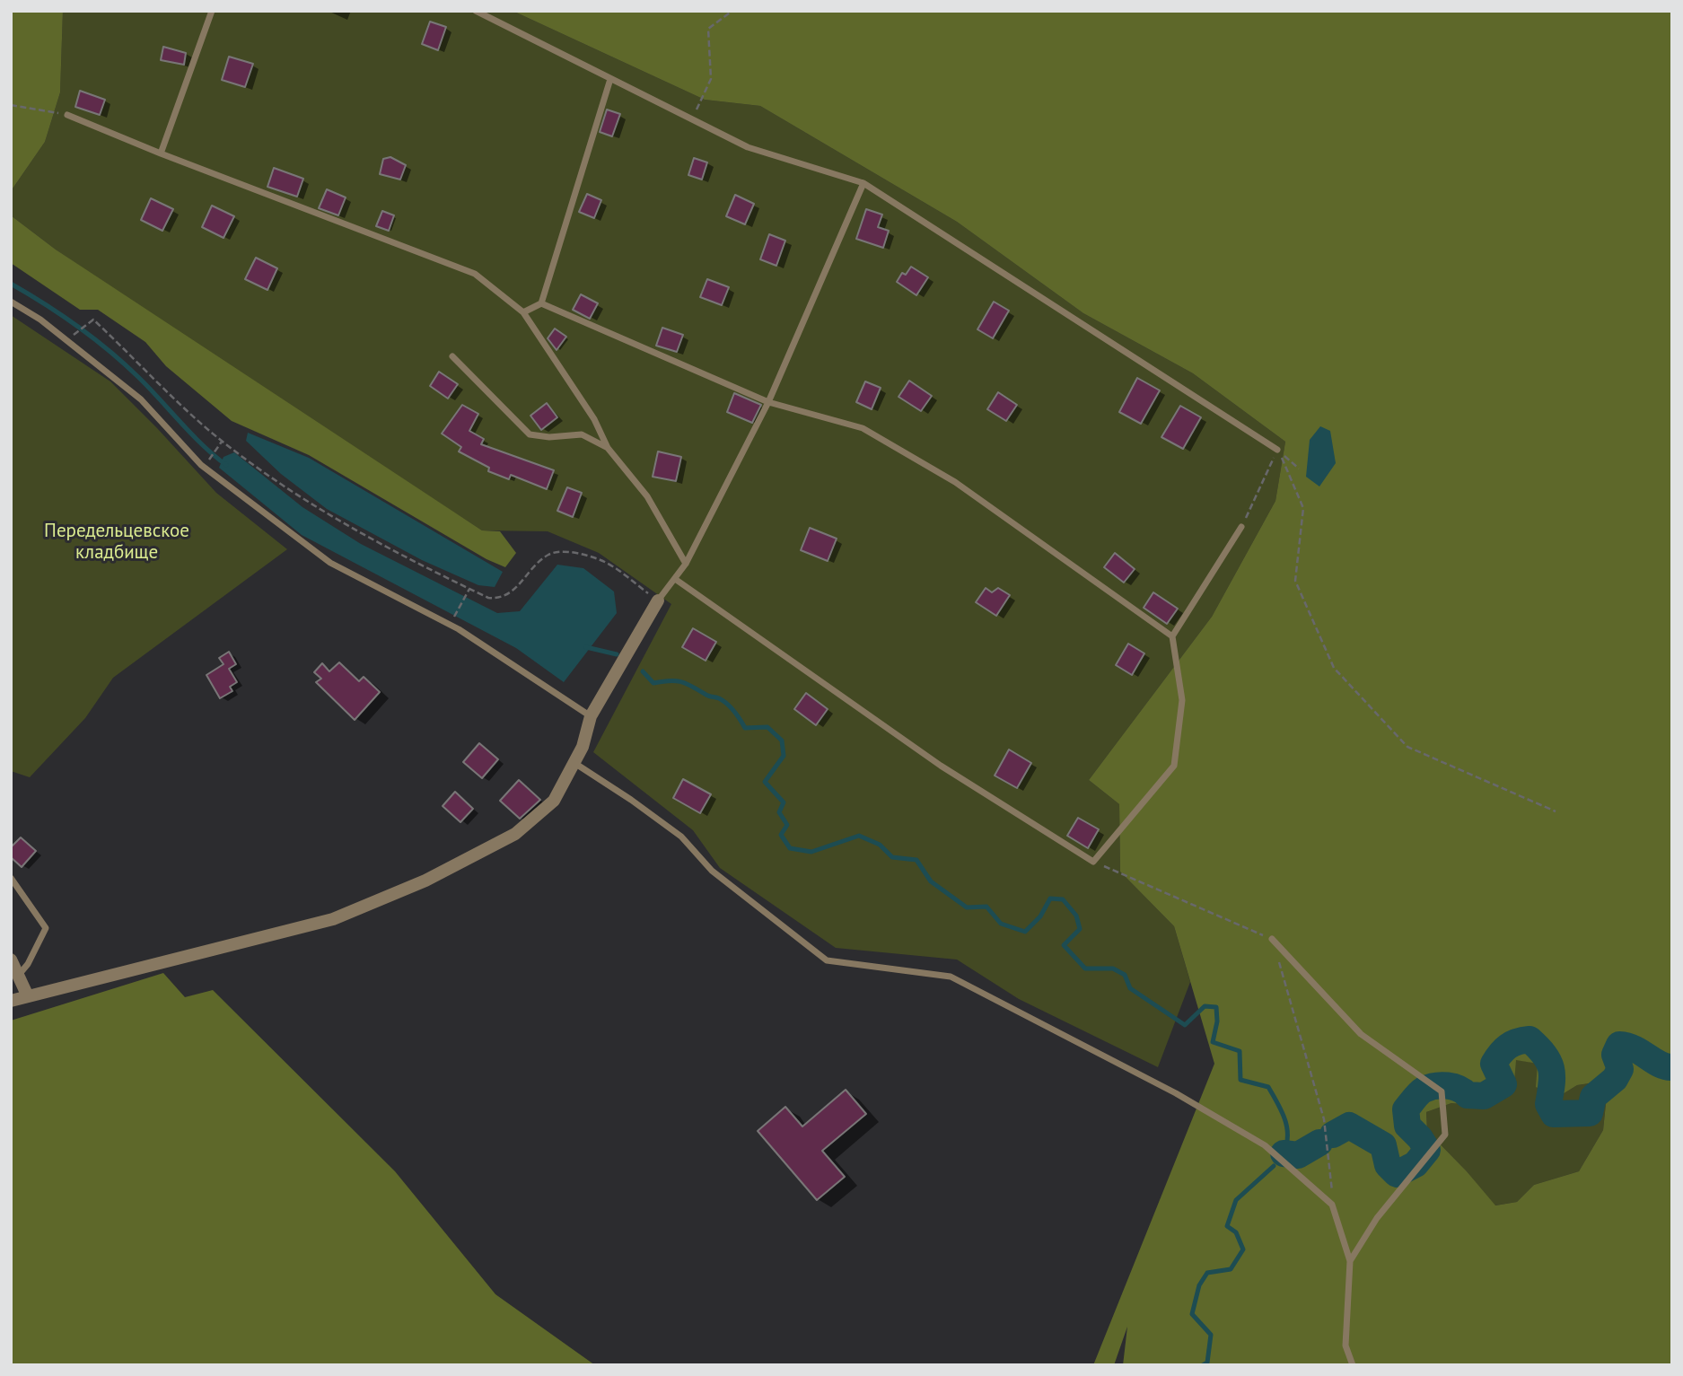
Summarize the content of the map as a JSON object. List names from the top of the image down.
{
  "parks": ["Передельцевское кладбище"]
}
